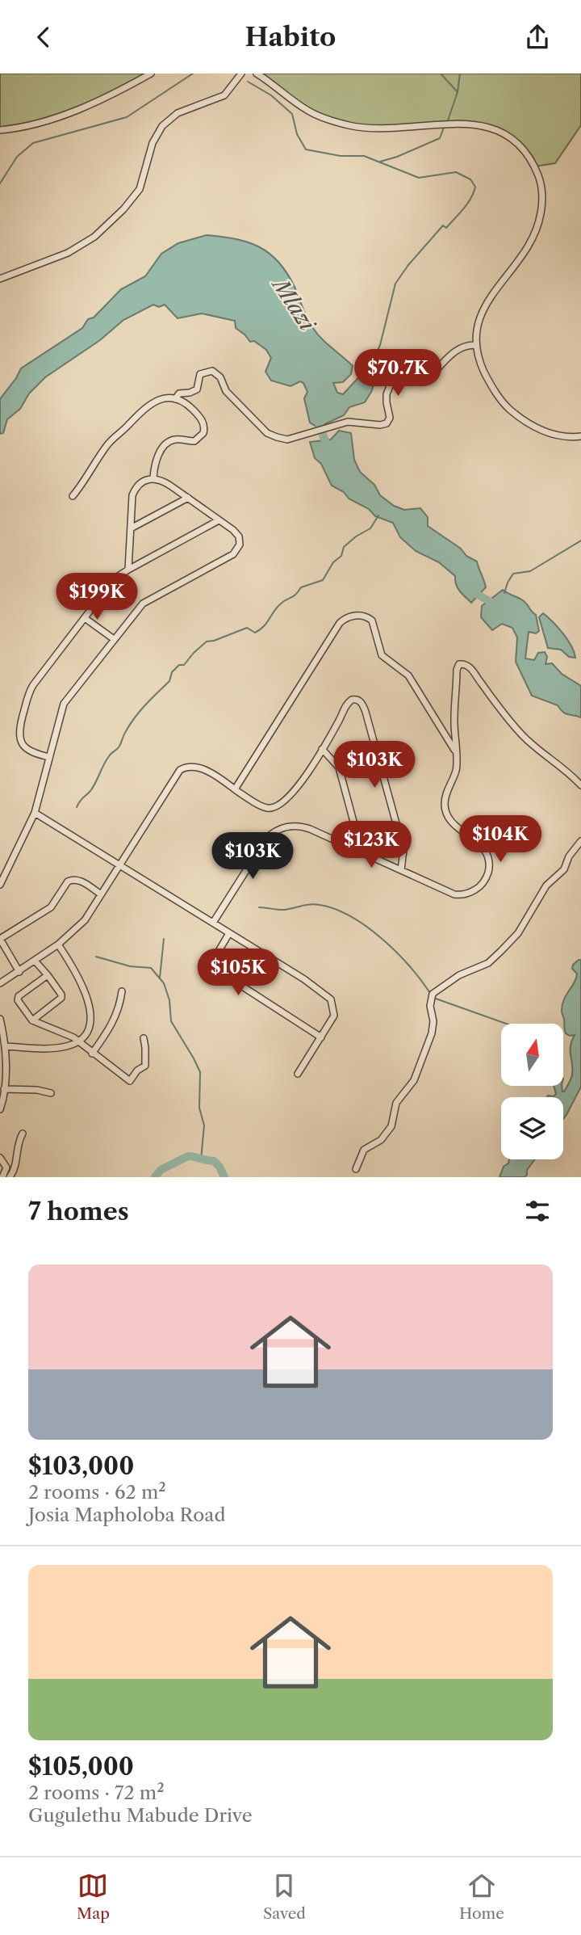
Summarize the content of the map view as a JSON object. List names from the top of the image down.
{
  "water": ["Mlazi"],
  "north": "top",
  "page": {
    "header": "Habito",
    "price": [
      "$70.7K",
      "$199K",
      "$103K",
      "$104K",
      "$123K",
      "$103K",
      "$105K"
    ],
    "heading": "7 homes",
    "list": [
      {
        "name": "$103,000",
        "note": "2 rooms · 62 m² · Josia Mapholoba Road"
      },
      {
        "name": "$105,000",
        "note": "2 rooms · 72 m² · Gugulethu Mabude Drive"
      }
    ],
    "tabs": ["Map", "Saved", "Home"]
  }
}
